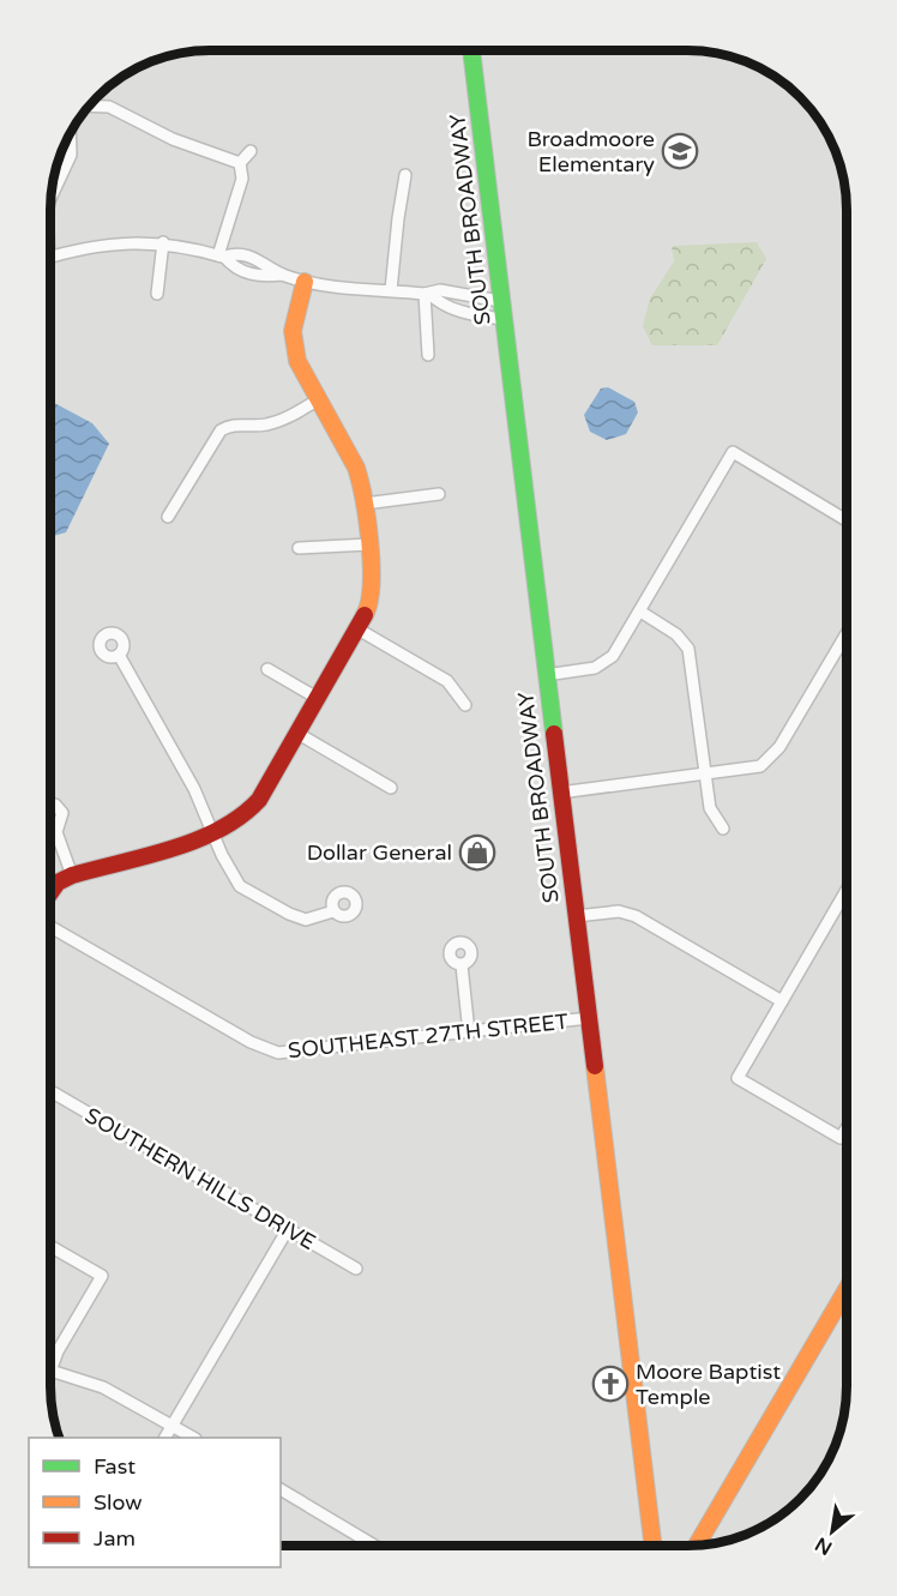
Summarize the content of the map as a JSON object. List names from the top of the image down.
{
  "streets": {
    "street": ["SOUTH BROADWAY", "SOUTHEAST 27TH STREET", "SOUTHERN HILLS DRIVE"]
  },
  "crossings": [
    ["SOUTH BROADWAY", "SOUTHEAST 27TH STREET"]
  ],
  "places": {
    "school or university": ["Broadmoore Elementary"],
    "shop": ["Dollar General"],
    "church": ["Moore Baptist Temple"]
  },
  "legend": ["Fast", "Slow", "Jam"],
  "north": "bottom left"
}
